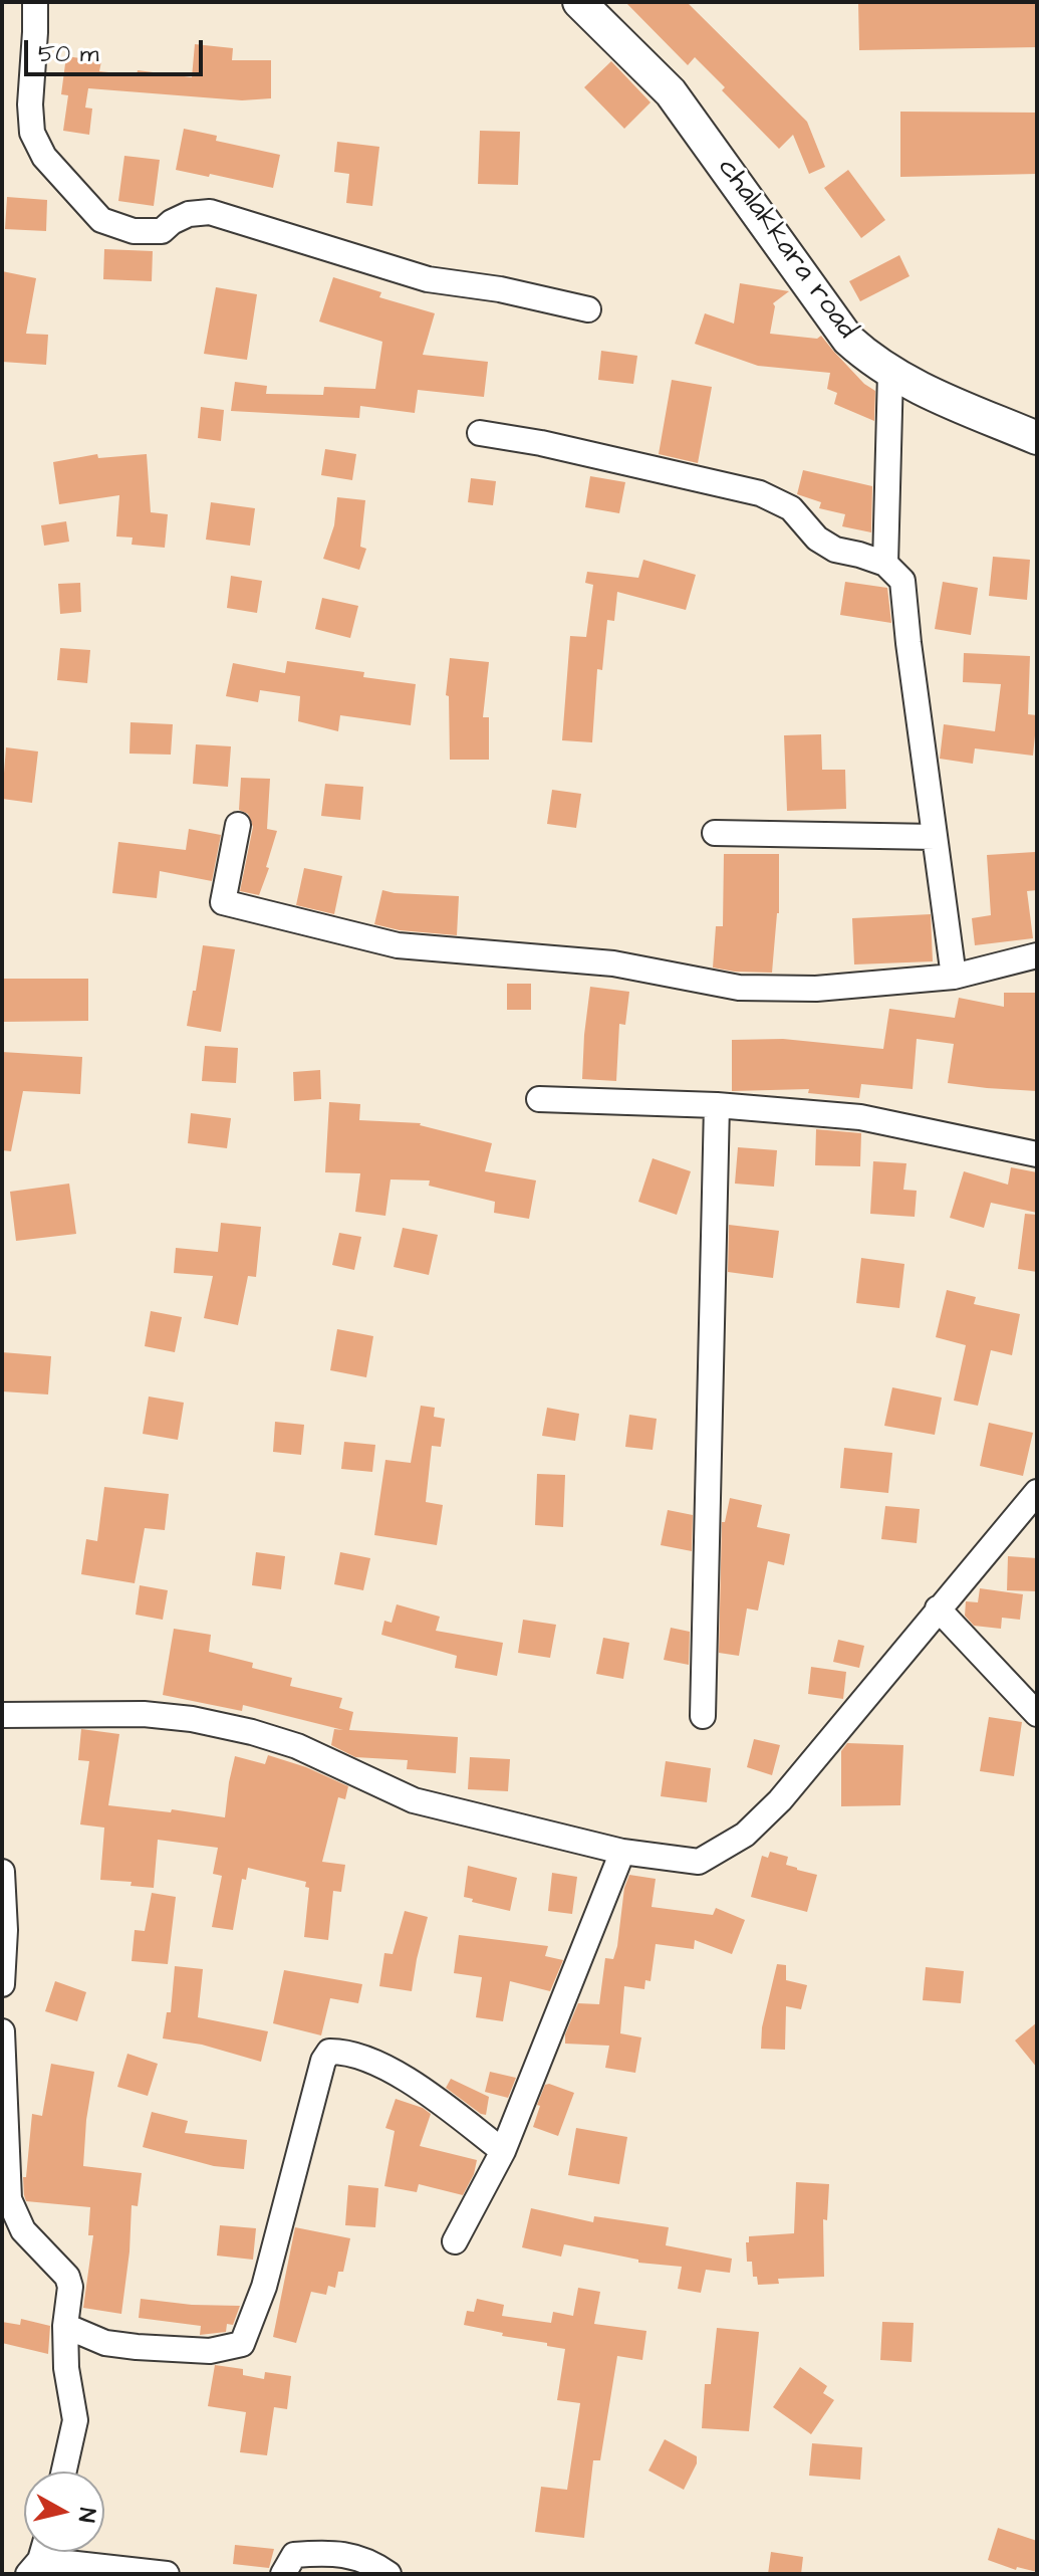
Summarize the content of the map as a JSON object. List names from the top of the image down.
{
  "streets": {
    "main road": ["chalakkara road"]
  },
  "scale_bar": "50 m",
  "north": "right"
}
